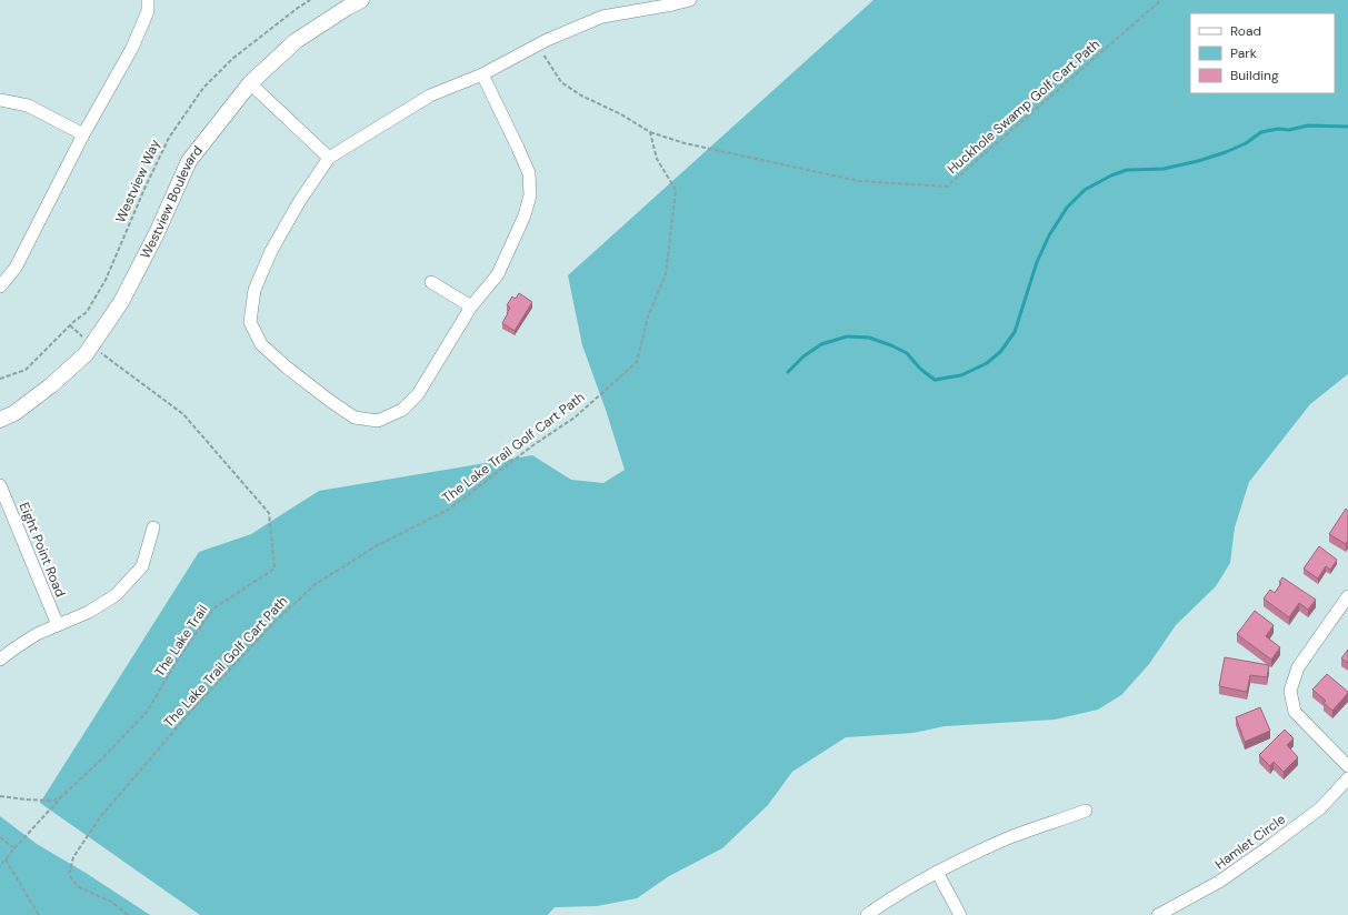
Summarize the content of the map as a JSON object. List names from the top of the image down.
{
  "streets": {
    "street": ["Westview Boulevard", "Eight Point Road", "Hamlet Circle"],
    "path": [
      "Huckhole Swamp Golf Cart Path",
      "Westview Way",
      "The Lake Trail Golf Cart Path",
      "The Lake Trail"
    ]
  },
  "crossings": [
    ["Huckhole Swamp Golf Cart Path", "The Lake Trail Golf Cart Path"],
    ["Westview Way", "The Lake Trail"],
    ["Westview Boulevard", "The Lake Trail"]
  ],
  "legend": ["Road", "Park", "Building"]
}
